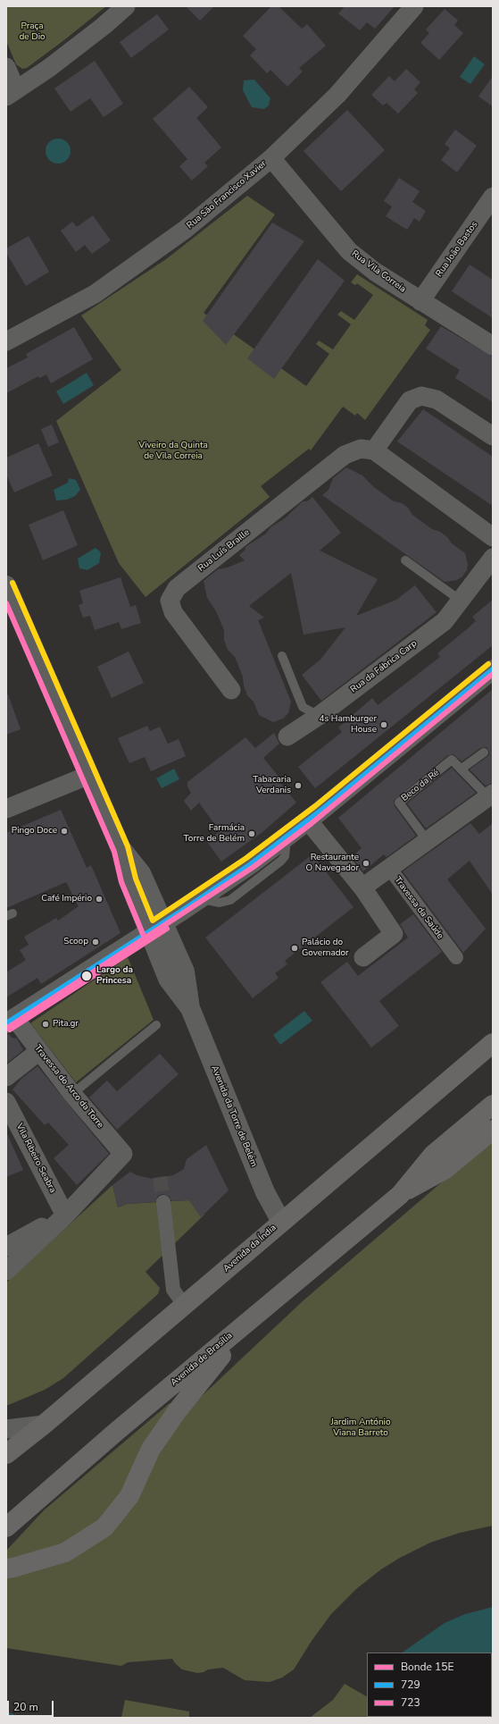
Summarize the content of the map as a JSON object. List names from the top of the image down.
{
  "streets": {
    "main road": ["Avenida da Índia", "Avenida de Brasília"],
    "street": [
      "Rua São Francisco Xavier",
      "Rua João Bastos",
      "Rua Vila Correia",
      "Rua Luís Braille",
      "Rua da Fábrica Carp",
      "Travessa da Saúde",
      "Travessa do Arco da Torre",
      "Avenida da Torre de Belém",
      "Vila Ribeiro Seabra"
    ],
    "lane": ["Beco da Ré"]
  },
  "crossings": [
    ["Rua São Francisco Xavier", "Rua Vila Correia"],
    ["Rua João Bastos", "Rua Vila Correia"],
    ["Travessa do Arco da Torre", "Vila Ribeiro Seabra"],
    ["Avenida da Torre de Belém", "Avenida da Índia"]
  ],
  "parks": ["Praça de Dio", "Viveiro da Quinta de Vila Correia", "Jardim António Viana Barreto"],
  "places": [
    "4s Hamburger House",
    "Tabacaria Verdanis",
    "Pingo Doce",
    "Farmácia Torre de Belém",
    "Restaurante O Navegador",
    "Café Império",
    "Scoop",
    "Palácio do Governador",
    "Largo da Princesa",
    "Pita.gr"
  ],
  "lines": ["transit line 723", "transit line 729", "tram line 15E"],
  "legend": ["Bonde 15E", "729", "723"],
  "scale_bar": "20 m"
}
